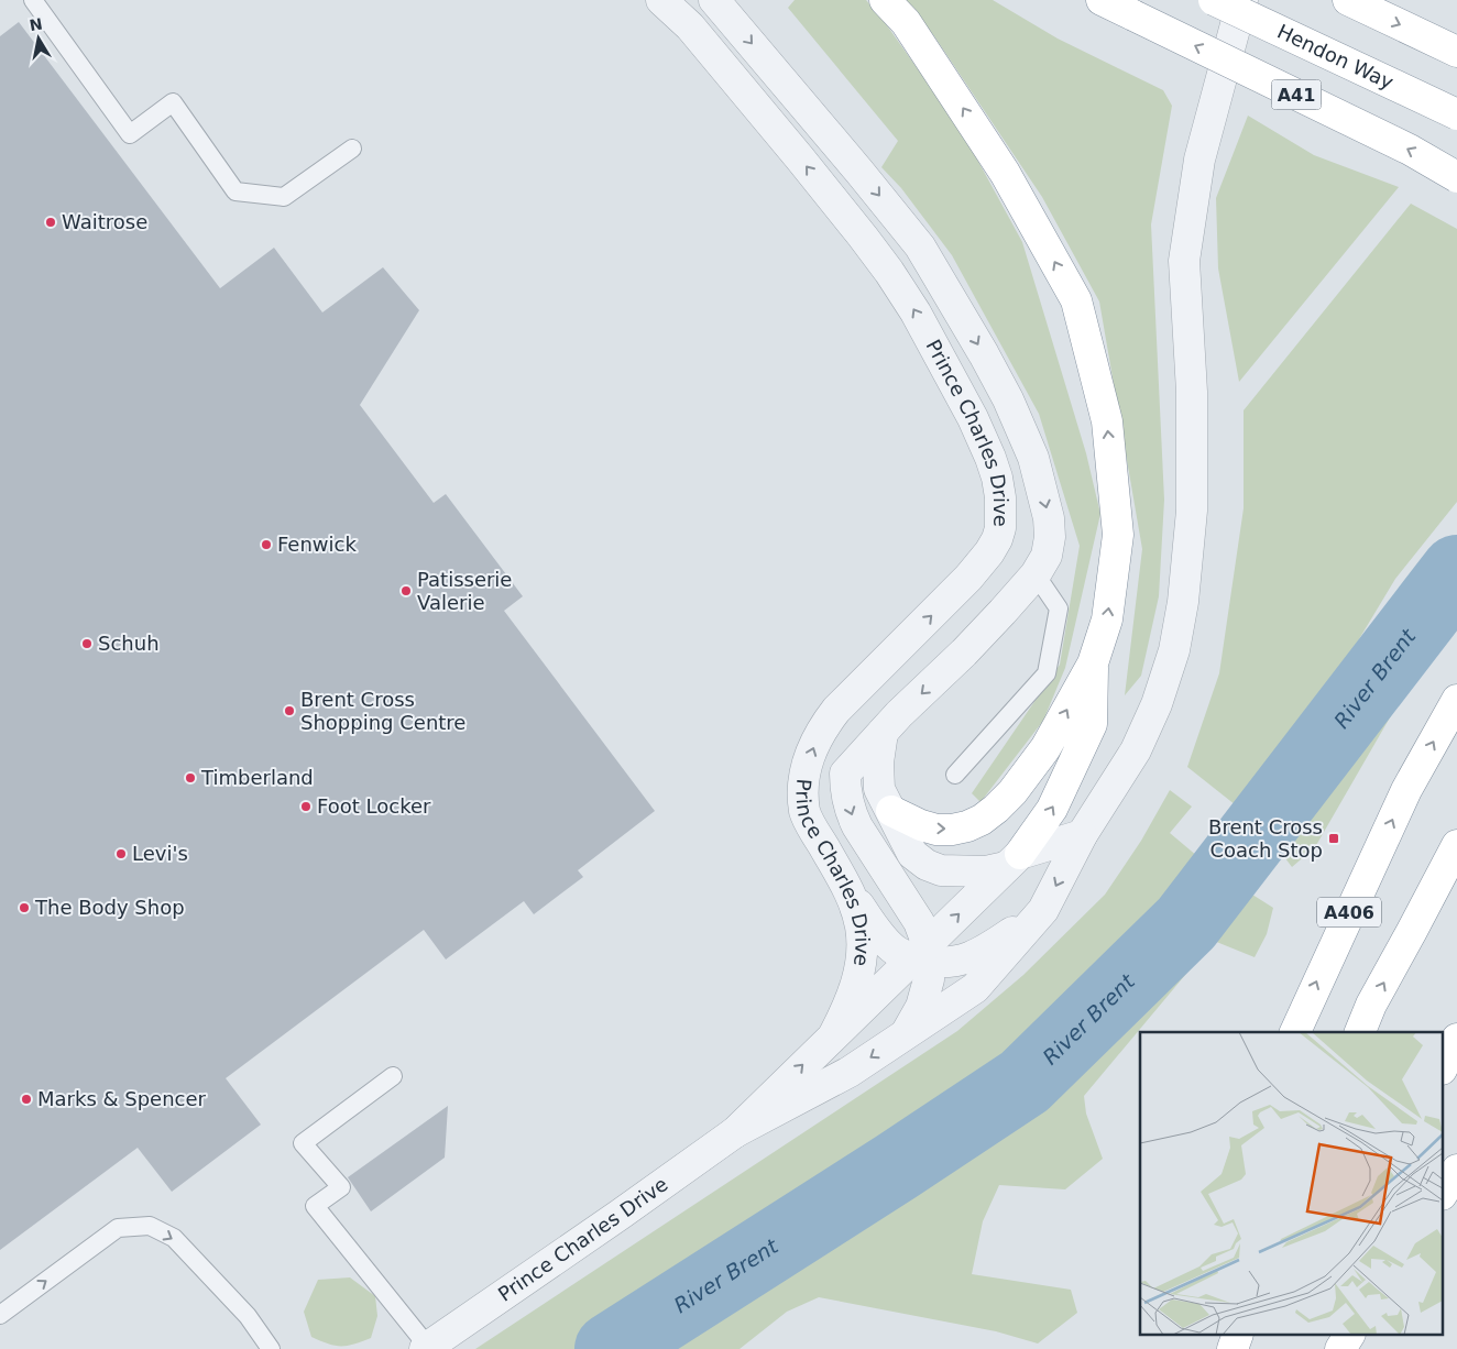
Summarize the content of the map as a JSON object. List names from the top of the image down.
{
  "streets": {
    "highway": ["Hendon Way", "A41", "A406"],
    "street": ["Prince Charles Drive"]
  },
  "water": ["River Brent"],
  "places": {
    "other": [
      "Waitrose",
      "Fenwick",
      "Patisserie Valerie",
      "Schuh",
      "Brent Cross Shopping Centre",
      "Timberland",
      "Foot Locker",
      "Levi's",
      "The Body Shop",
      "Marks & Spencer"
    ],
    "transit": ["Brent Cross Coach Stop"]
  },
  "north": "top"
}
